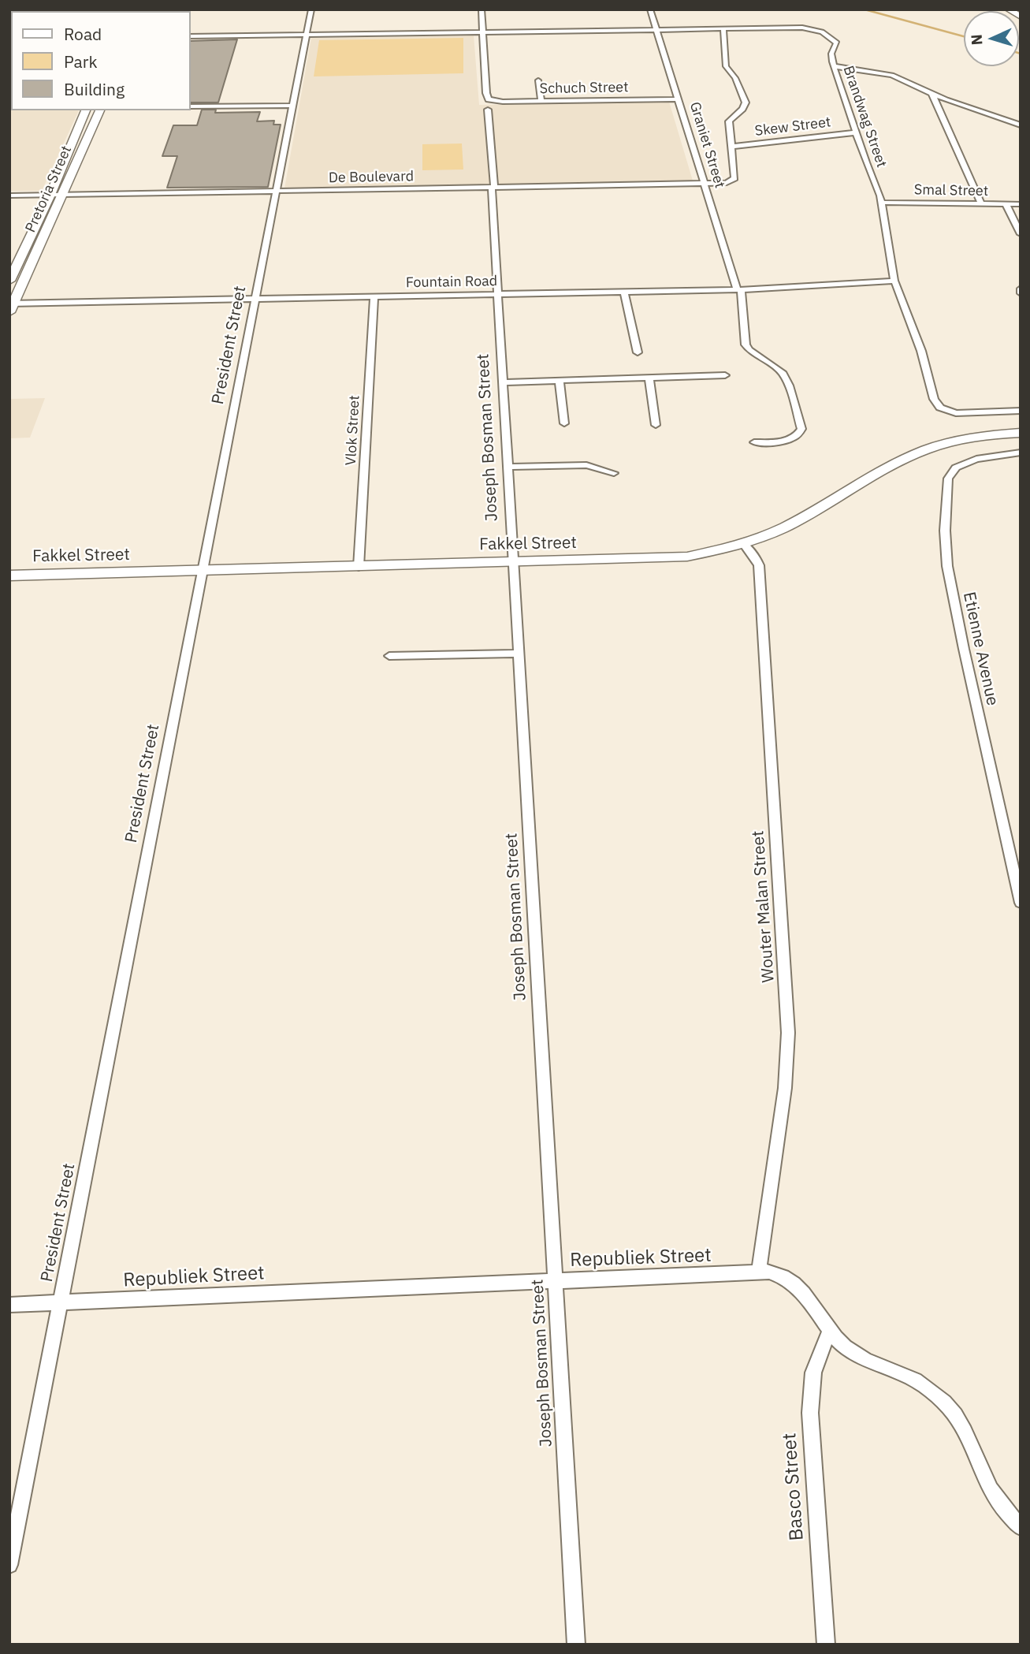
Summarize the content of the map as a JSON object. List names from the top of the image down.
{
  "streets": {
    "main road": ["Pretoria Street", "Fakkel Street"],
    "street": [
      "Schuch Street",
      "Brandwag Street",
      "Skew Street",
      "Graniet Street",
      "De Boulevard",
      "Smal Street",
      "Fountain Road",
      "President Street",
      "Vlok Street",
      "Joseph Bosman Street",
      "Etienne Avenue",
      "Wouter Malan Street",
      "Republiek Street",
      "Basco Street"
    ]
  },
  "crossings": [
    ["Schuch Street", "Brandwag Street"],
    ["Schuch Street", "Graniet Street"],
    ["Brandwag Street", "Skew Street"],
    ["Brandwag Street", "Graniet Street"],
    ["Brandwag Street", "Smal Street"],
    ["Brandwag Street", "Fountain Road"],
    ["Brandwag Street", "President Street"],
    ["Skew Street", "De Boulevard"],
    ["Graniet Street", "De Boulevard"],
    ["Graniet Street", "Fountain Road"],
    ["De Boulevard", "Pretoria Street"],
    ["De Boulevard", "President Street"],
    ["De Boulevard", "Joseph Bosman Street"],
    ["Pretoria Street", "Fountain Road"],
    ["Fountain Road", "President Street"],
    ["Fountain Road", "Vlok Street"],
    ["Fountain Road", "Joseph Bosman Street"],
    ["President Street", "Fakkel Street"],
    ["President Street", "Republiek Street"],
    ["Vlok Street", "Fakkel Street"],
    ["Joseph Bosman Street", "Fakkel Street"],
    ["Joseph Bosman Street", "Republiek Street"],
    ["Fakkel Street", "Wouter Malan Street"],
    ["Wouter Malan Street", "Republiek Street"],
    ["Republiek Street", "Basco Street"]
  ],
  "legend": ["Road", "Park", "Building"],
  "north": "left"
}
